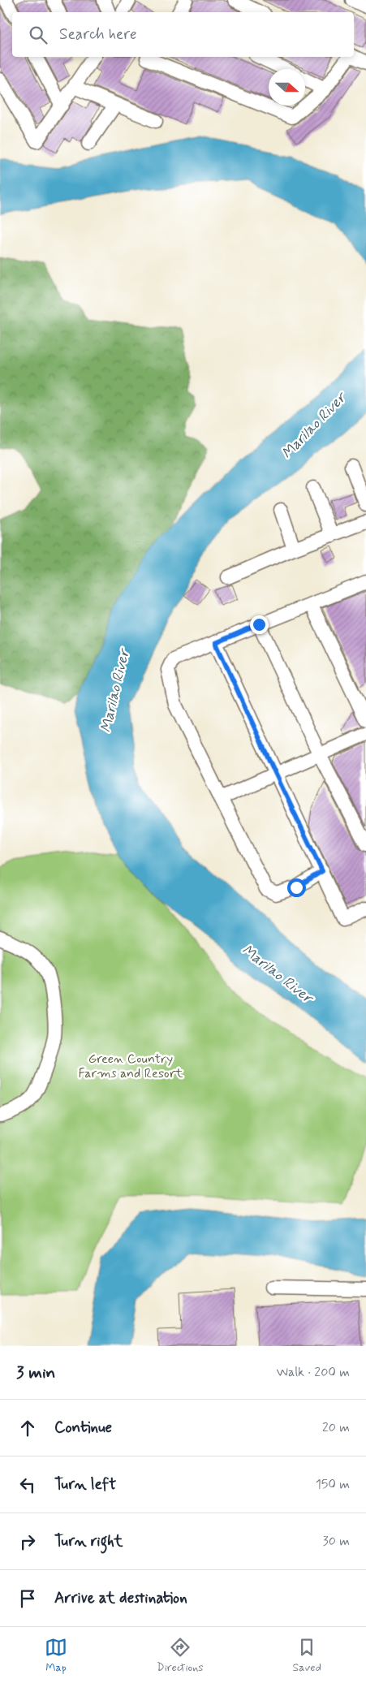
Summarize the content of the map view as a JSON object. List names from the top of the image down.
{
  "water": ["Marilao River"],
  "parks": ["Green Country Farms and Resort"],
  "north": "right",
  "page": {
    "search": "Search here",
    "heading": ["3 min", "Walk · 200 m"],
    "list": [
      ["Continue", "20 m"],
      ["Turn left", "150 m"],
      ["Turn right", "30 m"],
      "Arrive at destination"
    ],
    "nav": ["Map", "Directions", "Saved"]
  }
}
